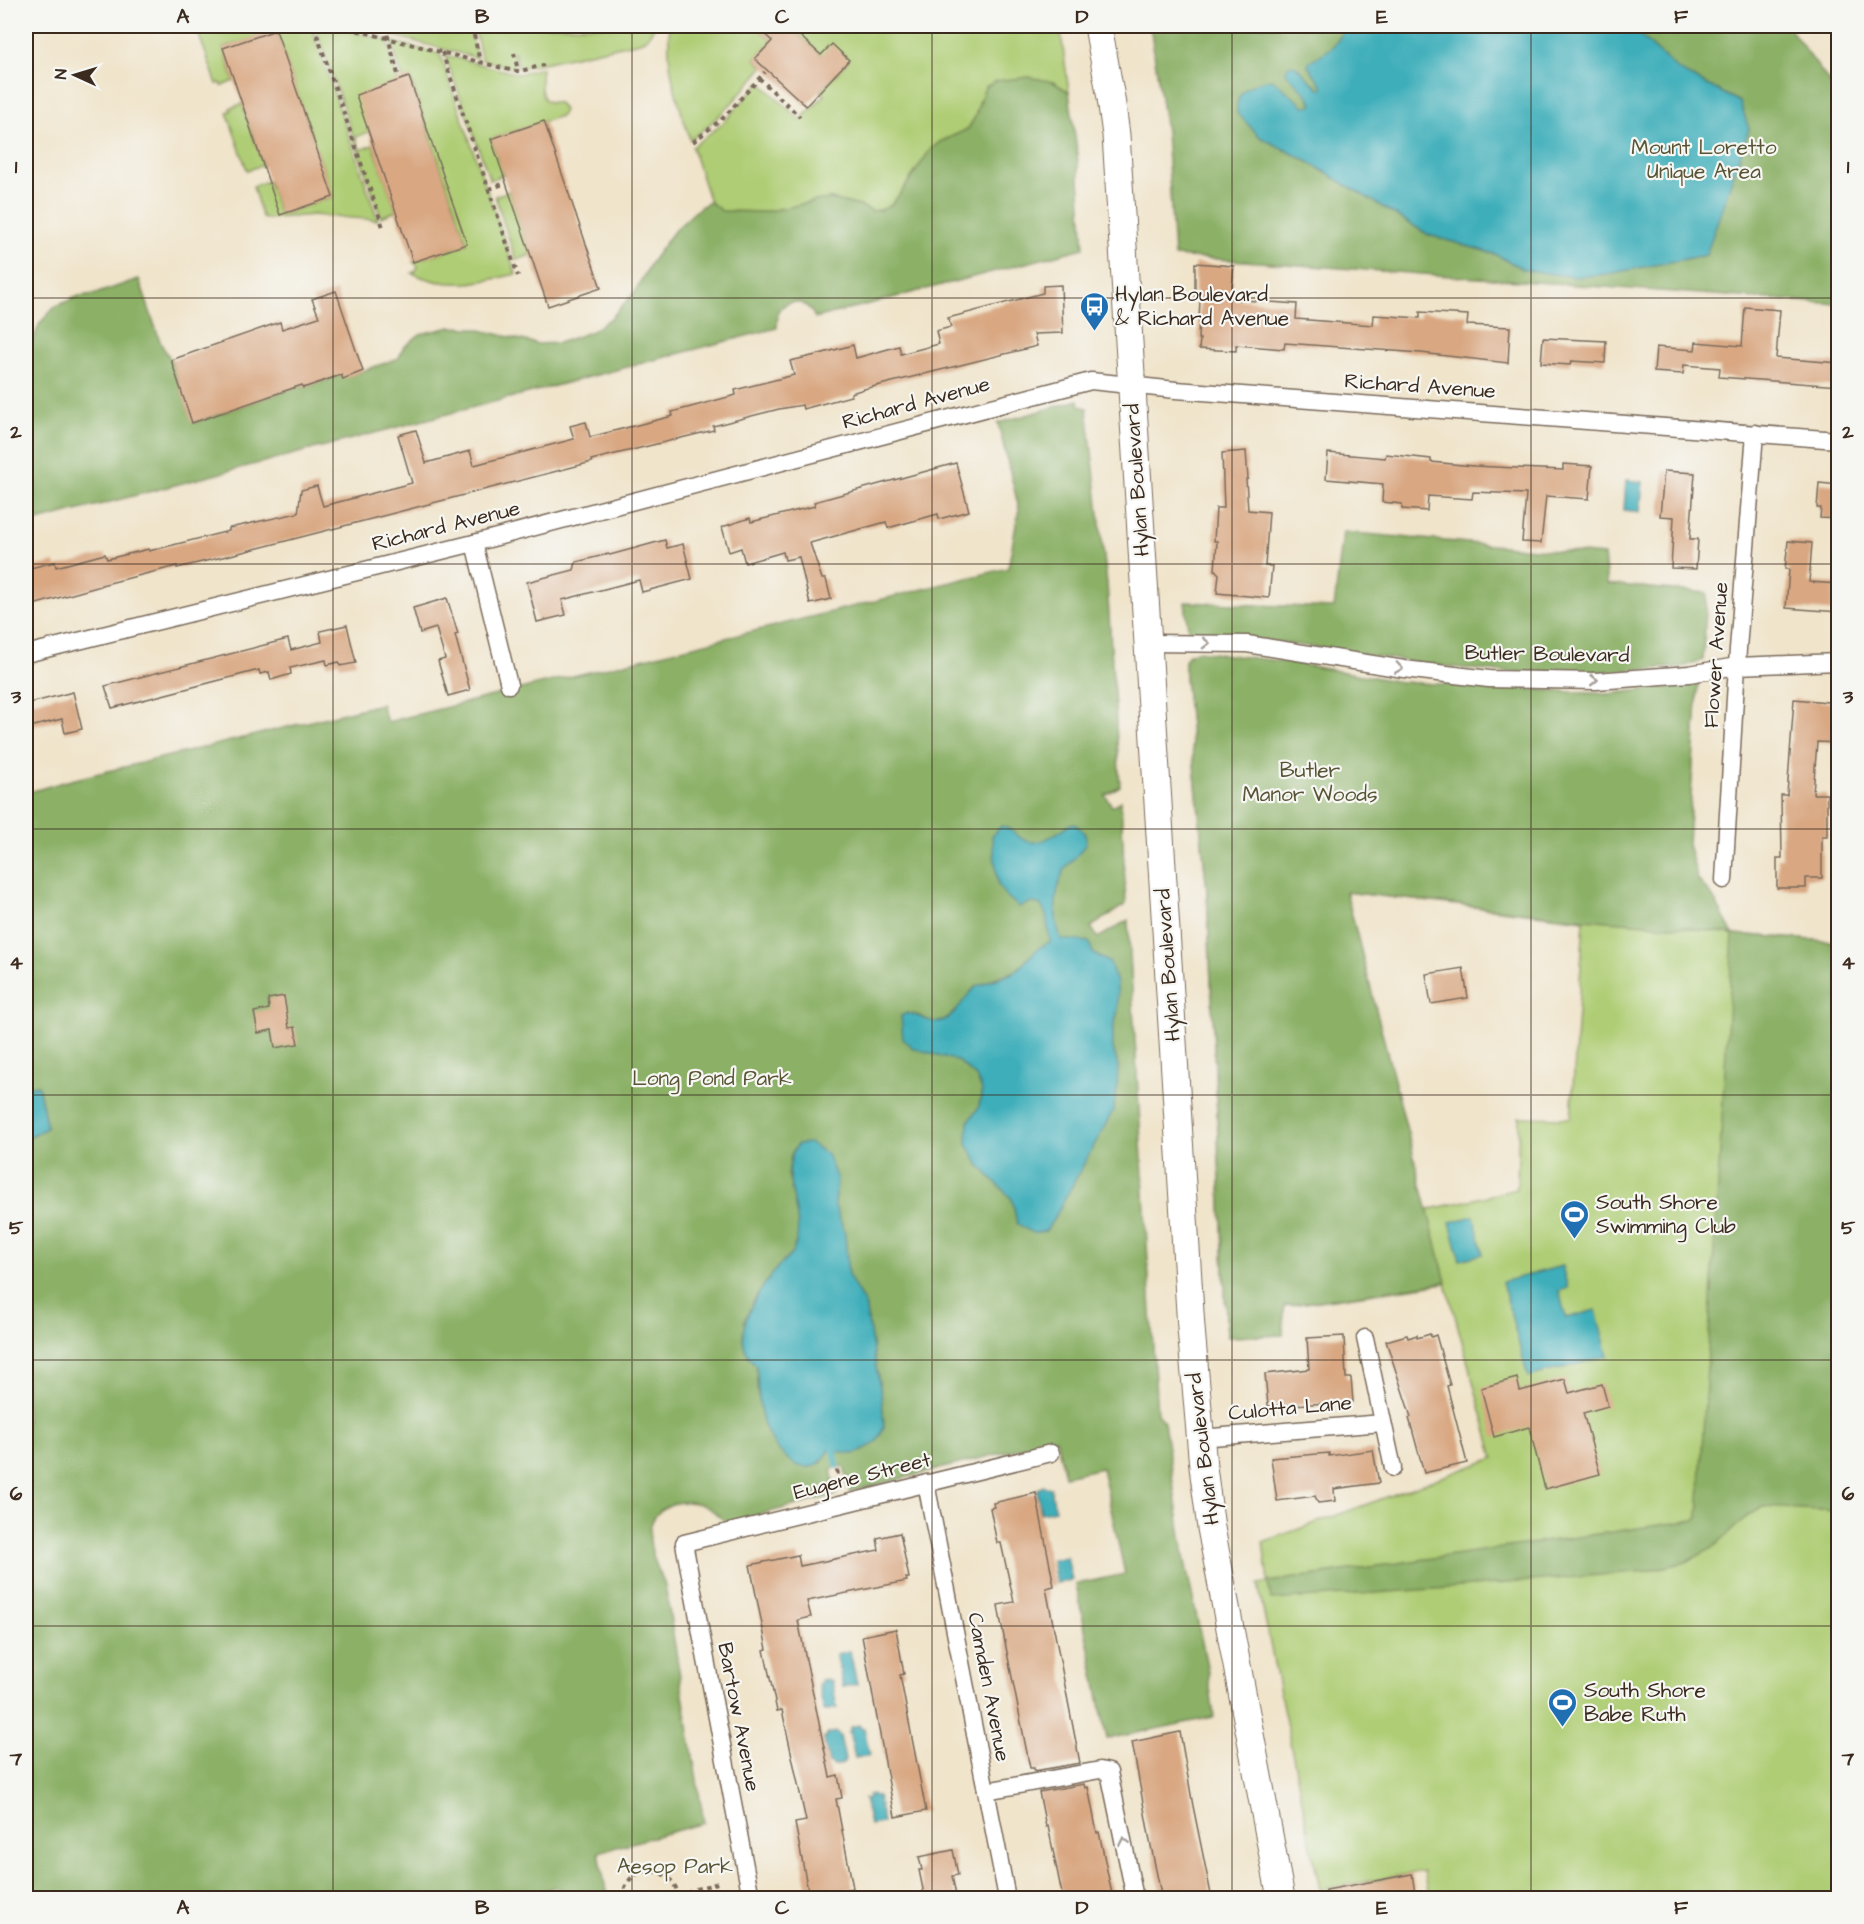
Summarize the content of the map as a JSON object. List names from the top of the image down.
{
  "streets": {
    "main road": ["Hylan Boulevard"],
    "street": [
      "Richard Avenue",
      "Butler Boulevard",
      "Flower Avenue",
      "Culotta Lane",
      "Eugene Street",
      "Camden Avenue",
      "Bartow Avenue"
    ]
  },
  "crossings": [
    ["Richard Avenue", "Hylan Boulevard"],
    ["Richard Avenue", "Flower Avenue"],
    ["Hylan Boulevard", "Butler Boulevard"],
    ["Hylan Boulevard", "Culotta Lane"],
    ["Butler Boulevard", "Flower Avenue"],
    ["Eugene Street", "Camden Avenue"],
    ["Eugene Street", "Bartow Avenue"]
  ],
  "one_way": ["Butler Boulevard"],
  "parks": [
    "Mount Loretto Unique Area",
    "Butler Manor Woods",
    "Long Pond Park",
    "Aesop Park"
  ],
  "places": {
    "bus stop": ["Hylan Boulevard & Richard Avenue"],
    "sports": ["South Shore Swimming Club", "South Shore Babe Ruth"]
  },
  "north": "left",
  "grid": {
    "columns": [
      "A",
      "B",
      "C",
      "D",
      "E",
      "F"
    ],
    "rows": [
      "1",
      "2",
      "3",
      "4",
      "5",
      "6",
      "7"
    ]
  }
}
